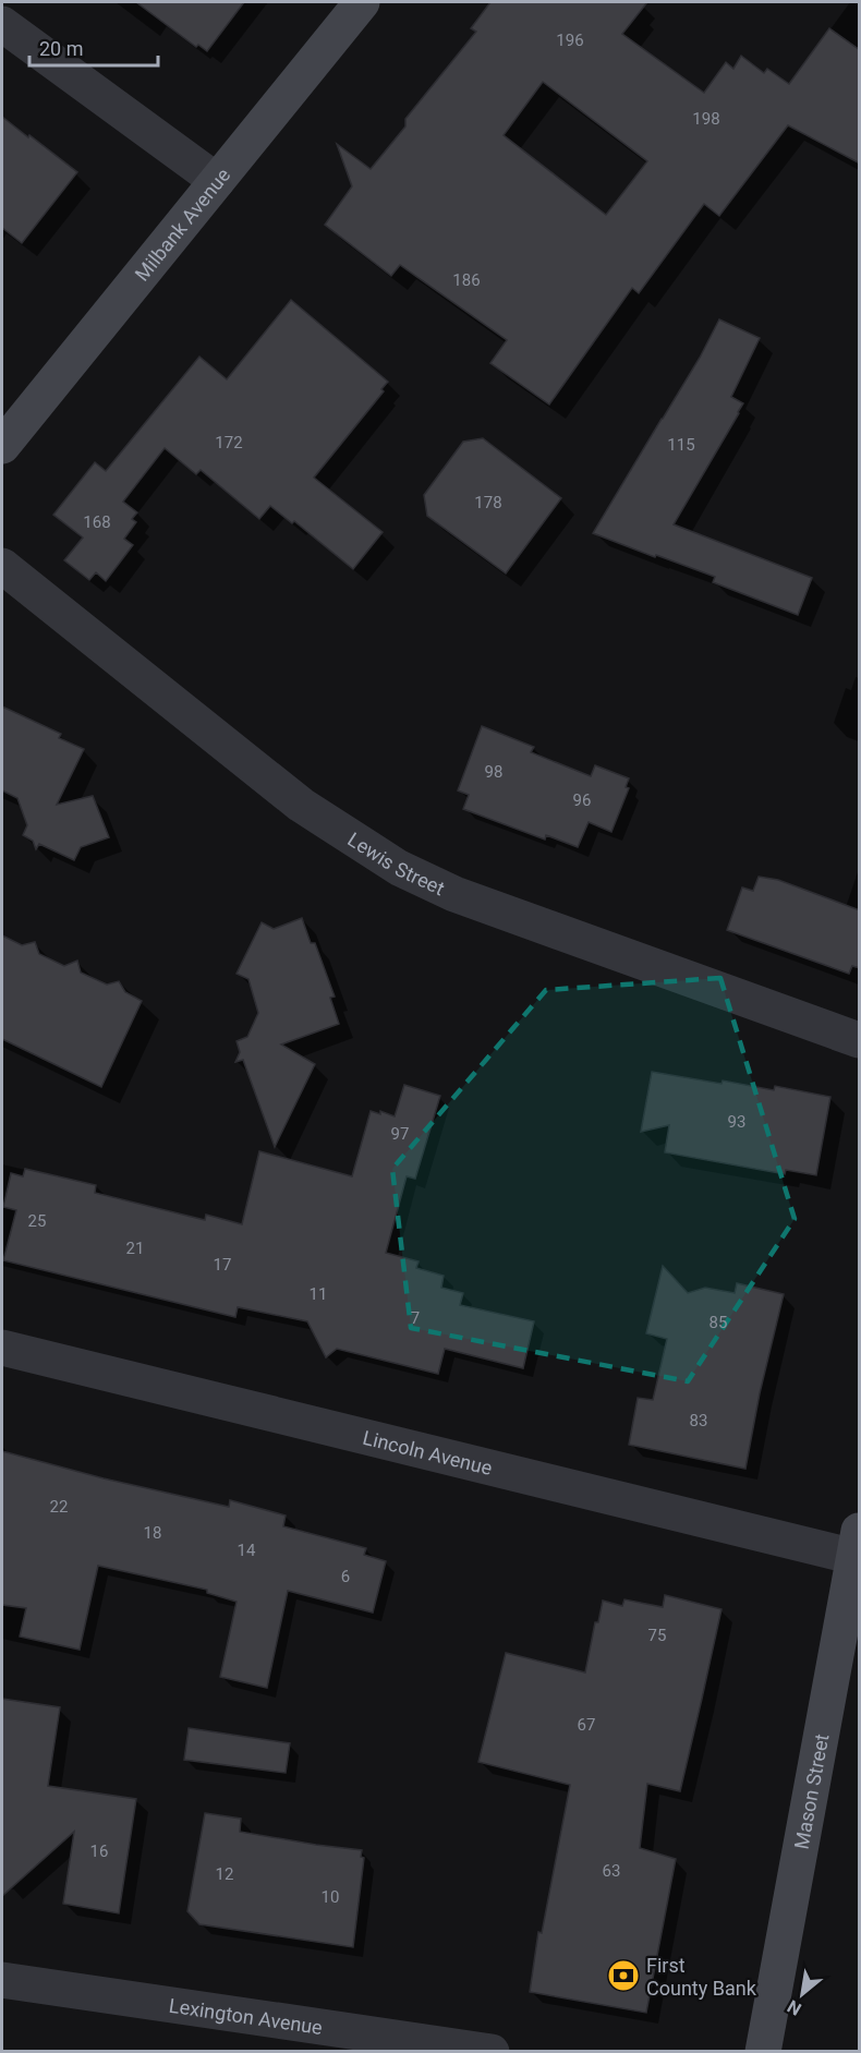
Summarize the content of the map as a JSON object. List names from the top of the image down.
{
  "streets": {
    "main road": ["Milbank Avenue", "Mason Street"],
    "street": ["Lewis Street", "Lincoln Avenue", "Lexington Avenue"]
  },
  "crossings": [
    ["Lincoln Avenue", "Mason Street"]
  ],
  "places": {
    "bank": ["First County Bank"]
  },
  "house_numbers": [
    "196",
    "198",
    "186",
    "172",
    "115",
    "178",
    "168",
    "98",
    "96",
    "93",
    "97",
    "25",
    "21",
    "17",
    "11",
    "7",
    "85",
    "83",
    "22",
    "18",
    "14",
    "6",
    "75",
    "67",
    "16",
    "63",
    "12",
    "10"
  ],
  "scale_bar": "20 m",
  "north": "bottom left"
}
